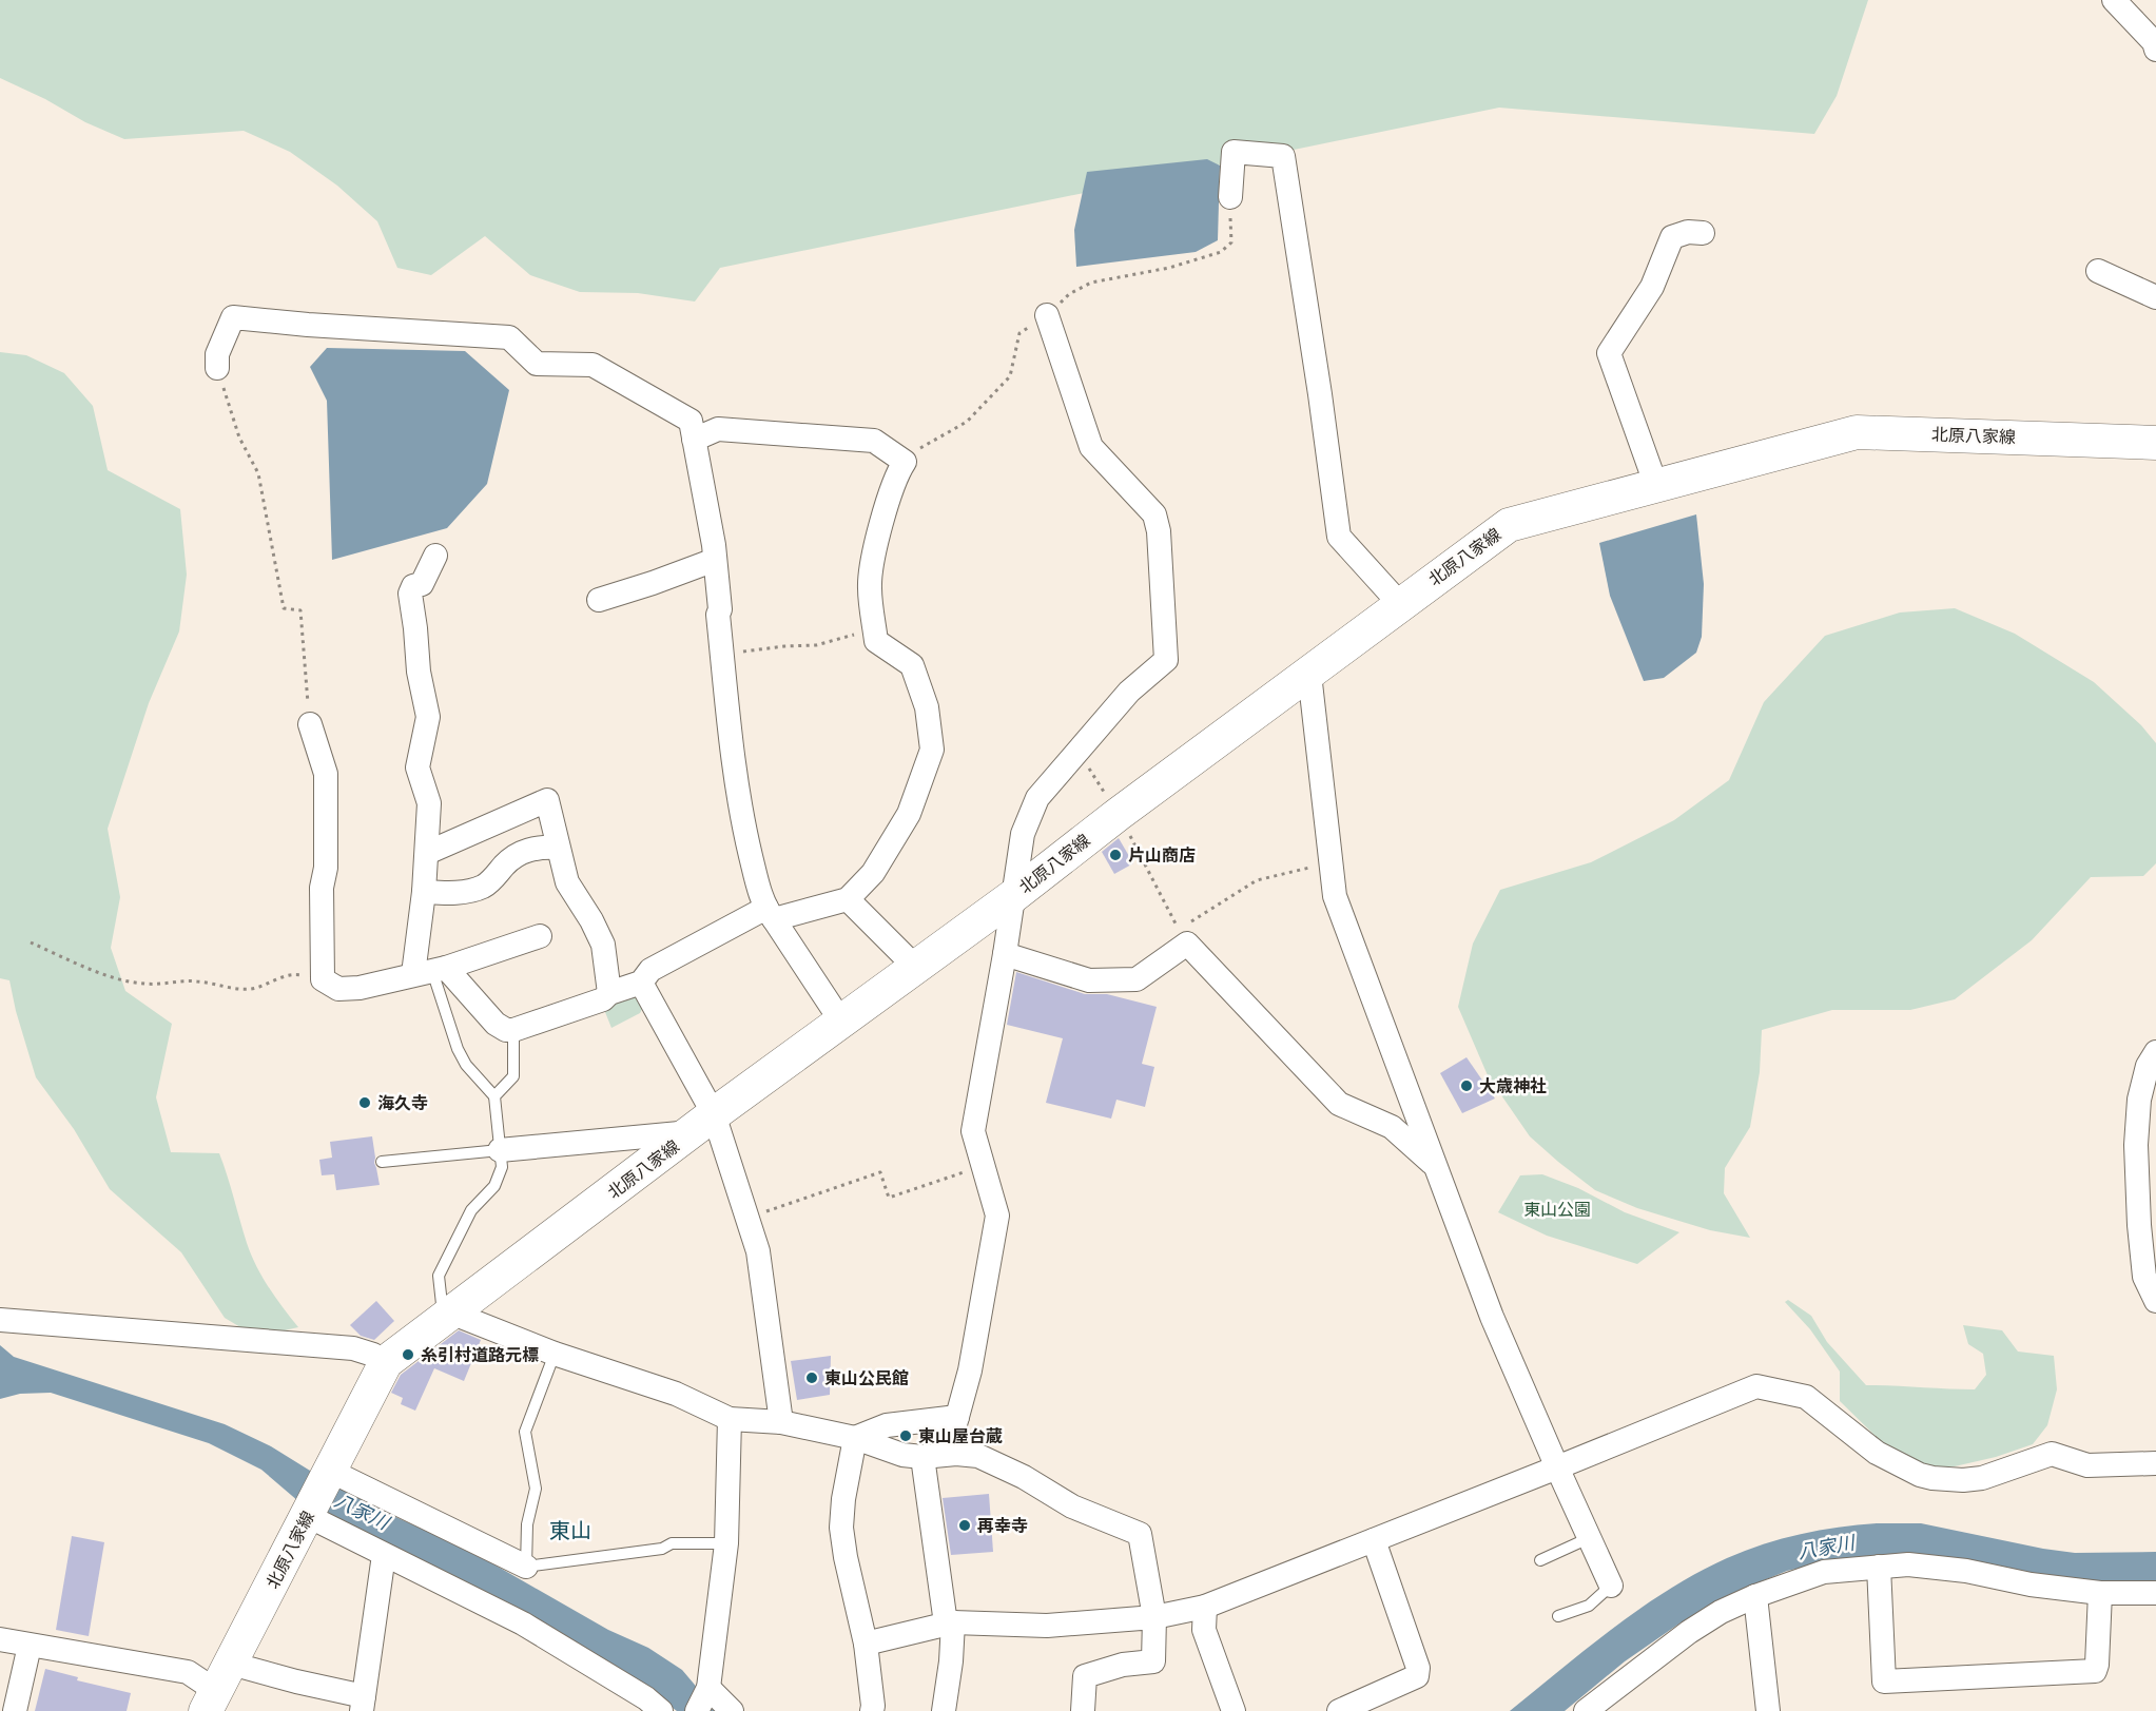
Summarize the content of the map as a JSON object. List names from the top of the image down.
{
  "streets": {
    "main road": ["北原八家線"]
  },
  "districts": ["東山"],
  "water": ["八家川"],
  "parks": ["東山公園"],
  "places": [
    "片山商店",
    "大歳神社",
    "海久寺",
    "糸引村道路元標",
    "東山公民館",
    "東山屋台蔵",
    "再幸寺"
  ]
}
